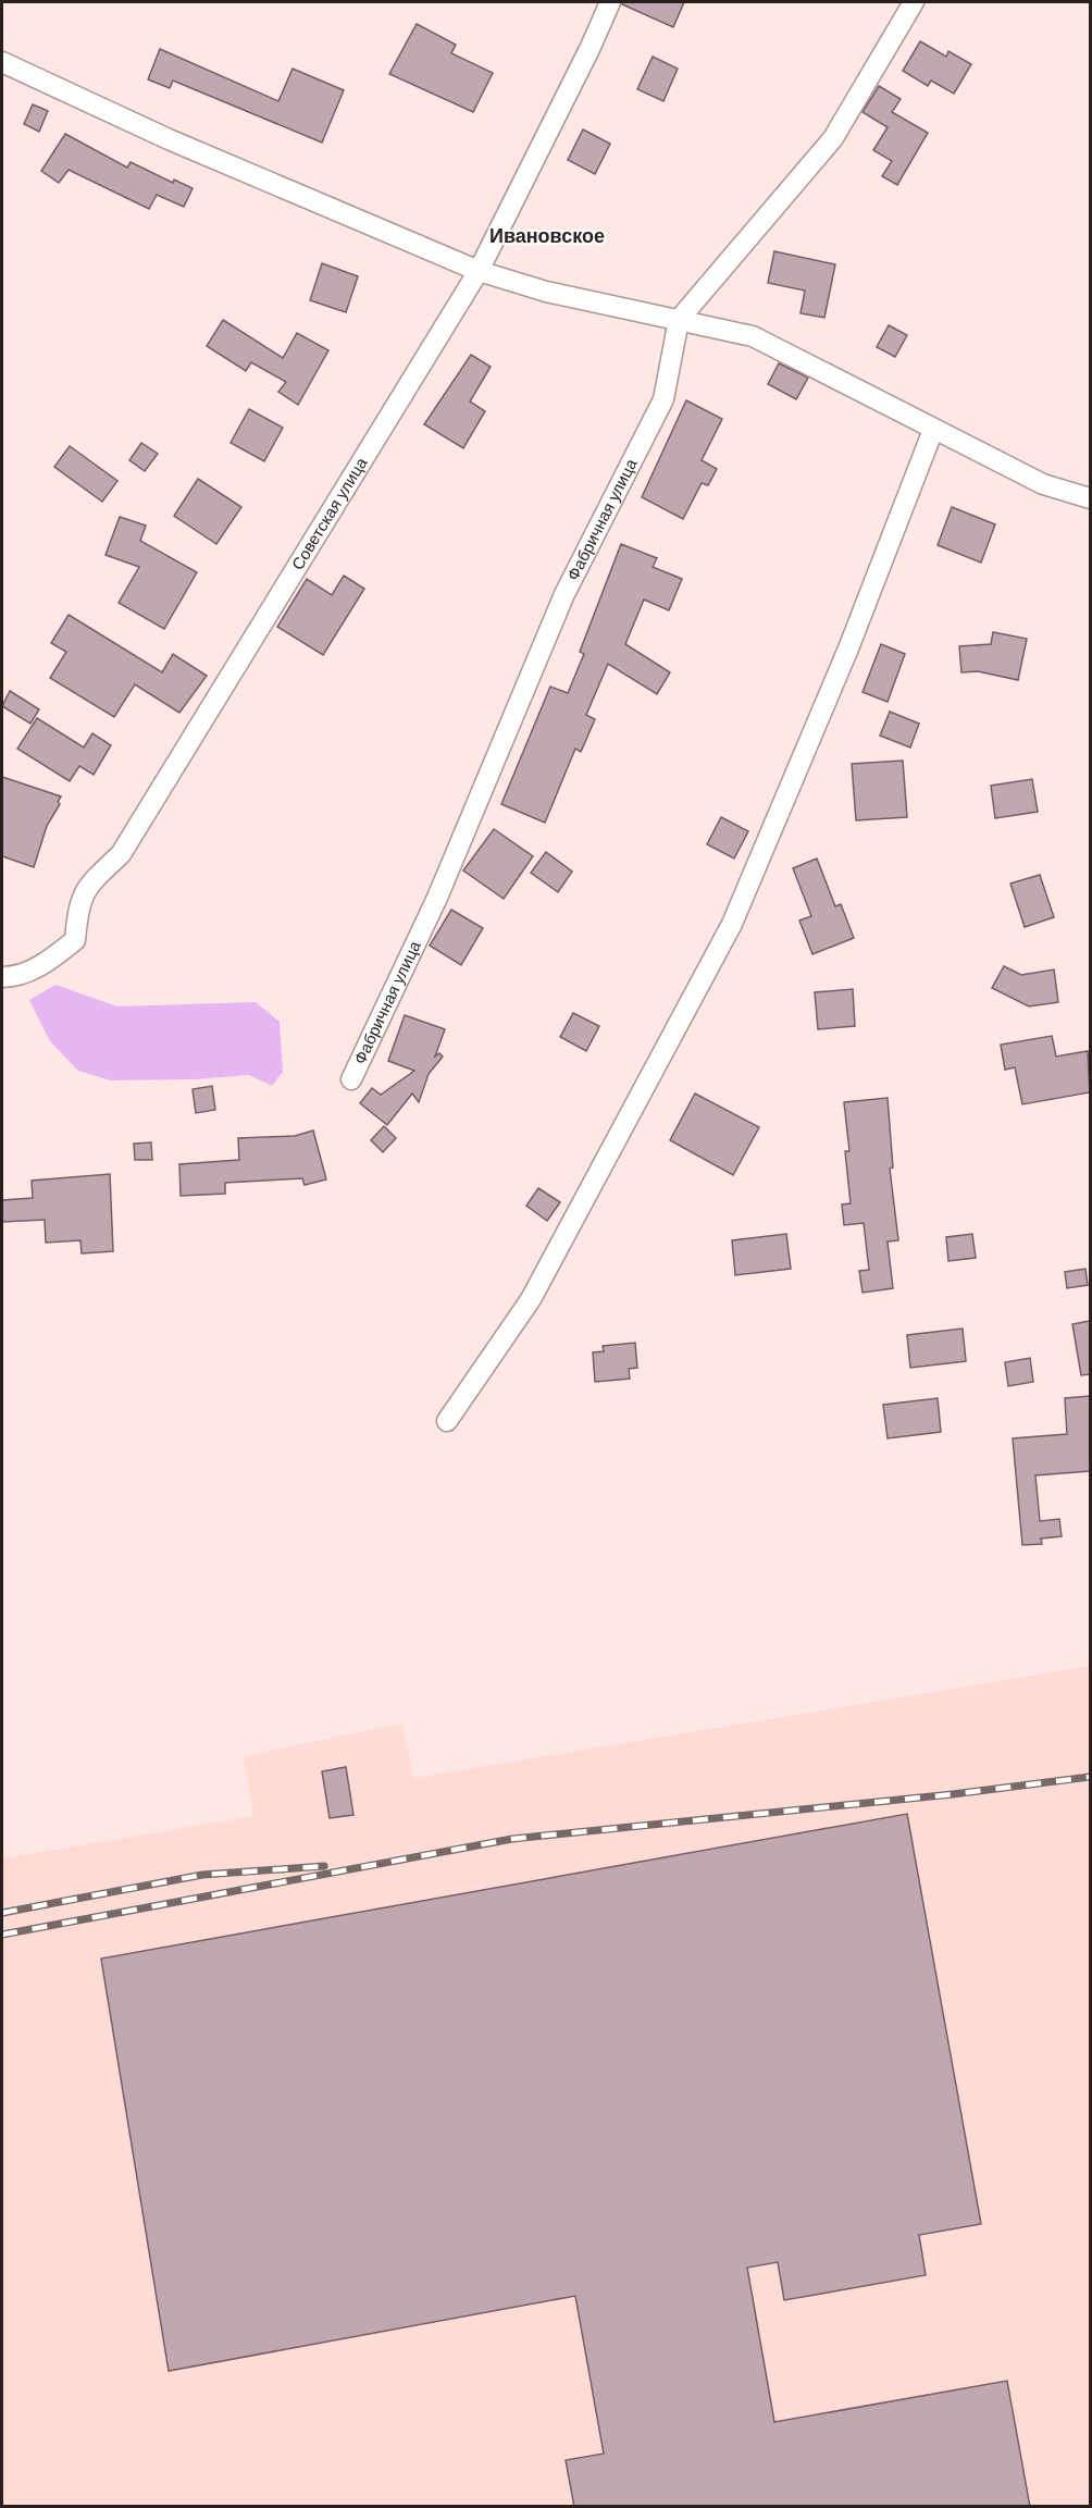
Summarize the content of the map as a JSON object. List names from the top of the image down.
{
  "streets": {
    "street": ["Советская улица", "Фабричная улица"]
  },
  "districts": ["Ивановское"]
}
